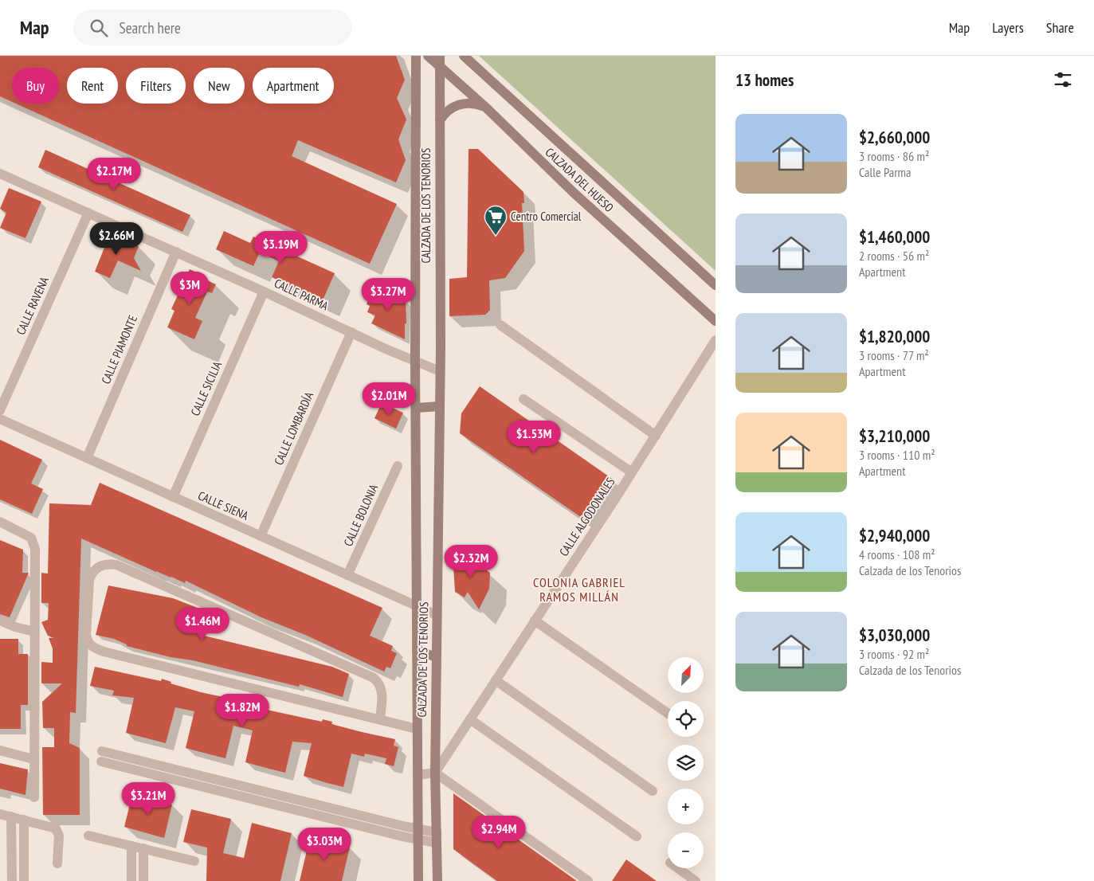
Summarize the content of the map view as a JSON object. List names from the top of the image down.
{
  "streets": {
    "street": [
      "CALZADA DEL HUESO",
      "CALZADA DE LOS TENORIOS",
      "CALLE PARMA",
      "CALLE RAVENA",
      "CALLE PIAMONTE",
      "CALLE SICILIA",
      "CALLE LOMBARDÍA",
      "CALLE SIENA",
      "CALLE BOLONIA",
      "CALLE ALGODONALES"
    ]
  },
  "crossings": [
    ["CALZADA DEL HUESO", "CALZADA DE LOS TENORIOS"],
    ["CALZADA DE LOS TENORIOS", "CALLE PARMA"],
    ["CALZADA DE LOS TENORIOS", "CALLE SIENA"],
    ["CALZADA DE LOS TENORIOS", "CALLE ALGODONALES"],
    ["CALLE PARMA", "CALLE RAVENA"],
    ["CALLE PARMA", "CALLE PIAMONTE"],
    ["CALLE PARMA", "CALLE SICILIA"],
    ["CALLE PARMA", "CALLE LOMBARDÍA"],
    ["CALLE PIAMONTE", "CALLE SIENA"],
    ["CALLE SICILIA", "CALLE SIENA"],
    ["CALLE LOMBARDÍA", "CALLE SIENA"],
    ["CALLE SIENA", "CALLE BOLONIA"]
  ],
  "districts": ["COLONIA GABRIEL RAMOS MILLÁN"],
  "places": {
    "supermarket": ["Centro Comercial"]
  },
  "north": "top right",
  "page": {
    "header": "Map",
    "search": "Search here",
    "nav": ["Map", "Layers", "Share"],
    "heading": "13 homes",
    "chip": [
      "Buy",
      "Rent",
      "Filters",
      "New",
      "Apartment"
    ],
    "list": [
      {
        "name": "$2,660,000",
        "note": "3 rooms · 86 m² · Calle Parma"
      },
      {
        "name": "$1,460,000",
        "note": "2 rooms · 56 m² · Apartment"
      },
      {
        "name": "$1,820,000",
        "note": "3 rooms · 77 m² · Apartment"
      },
      {
        "name": "$3,210,000",
        "note": "3 rooms · 110 m² · Apartment"
      },
      {
        "name": "$2,940,000",
        "note": "4 rooms · 108 m² · Calzada de los Tenorios"
      },
      {
        "name": "$3,030,000",
        "note": "3 rooms · 92 m² · Calzada de los Tenorios"
      }
    ],
    "price": [
      "$2.17M",
      "$2.66M",
      "$3.19M",
      "$3M",
      "$3.27M",
      "$2.01M",
      "$1.53M",
      "$2.32M",
      "$1.46M",
      "$1.82M",
      "$3.21M",
      "$2.94M",
      "$3.03M"
    ],
    "map_buttons": ["+", "−"]
  }
}
